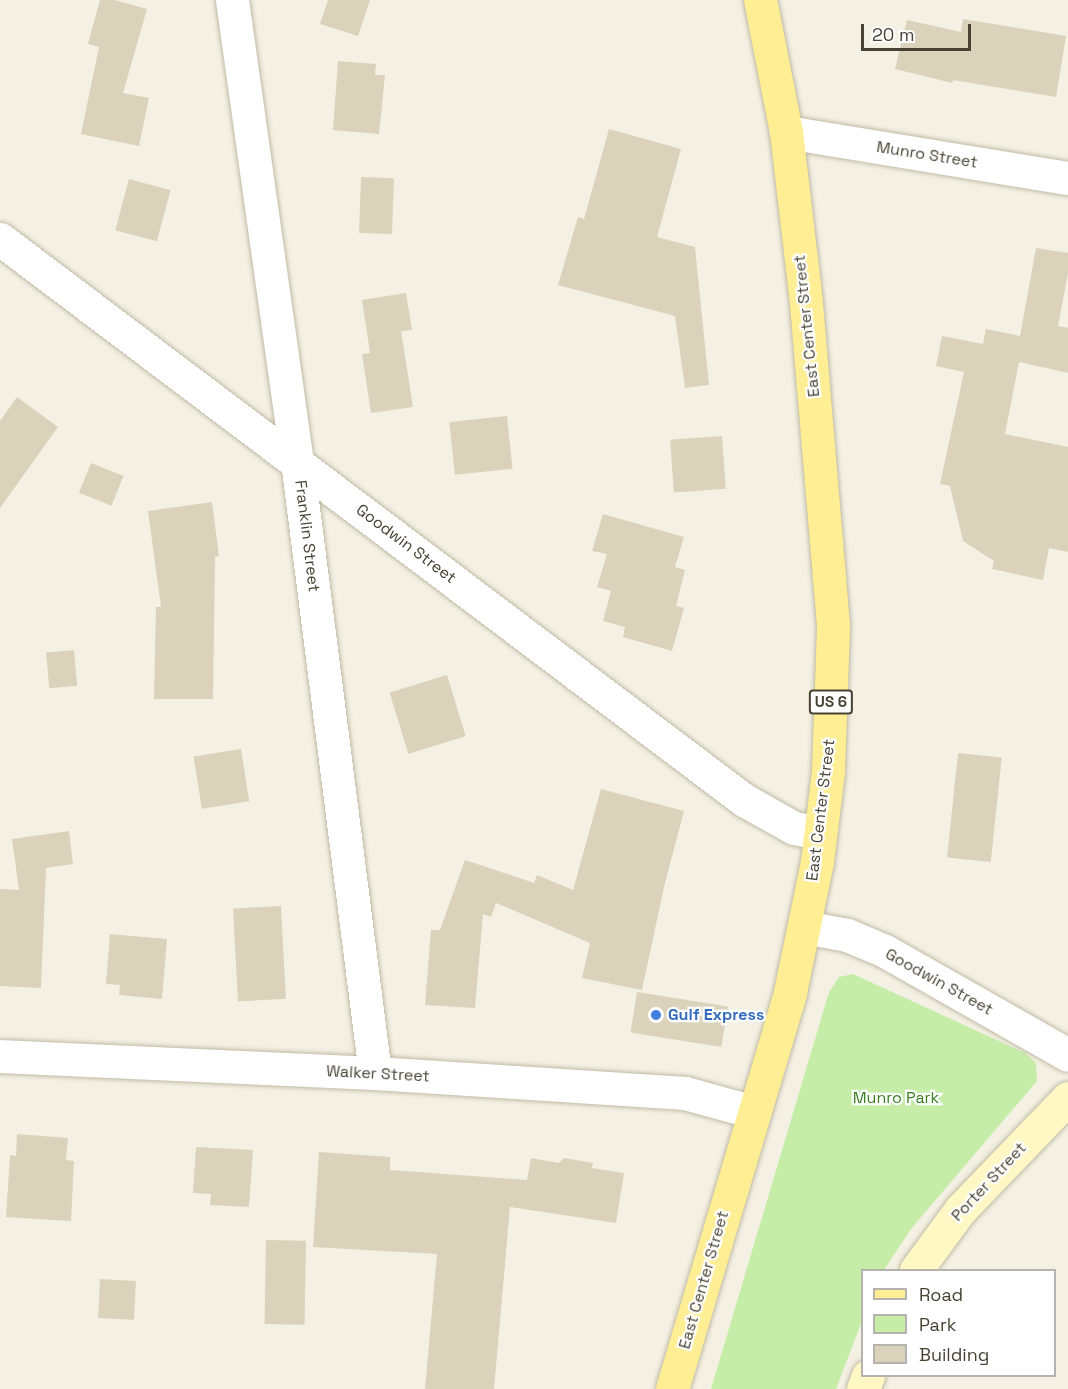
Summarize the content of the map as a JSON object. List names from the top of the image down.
{
  "streets": {
    "main road": ["East Center Street", "US 6"],
    "street": [
      "Munro Street",
      "Franklin Street",
      "Goodwin Street",
      "Walker Street",
      "Porter Street"
    ]
  },
  "crossings": [
    ["Munro Street", "East Center Street"],
    ["East Center Street", "Goodwin Street"],
    ["East Center Street", "Walker Street"],
    ["Franklin Street", "Goodwin Street"],
    ["Franklin Street", "Walker Street"]
  ],
  "parks": ["Munro Park"],
  "places": ["Gulf Express"],
  "legend": ["Road", "Park", "Building"],
  "scale_bar": "20 m"
}
